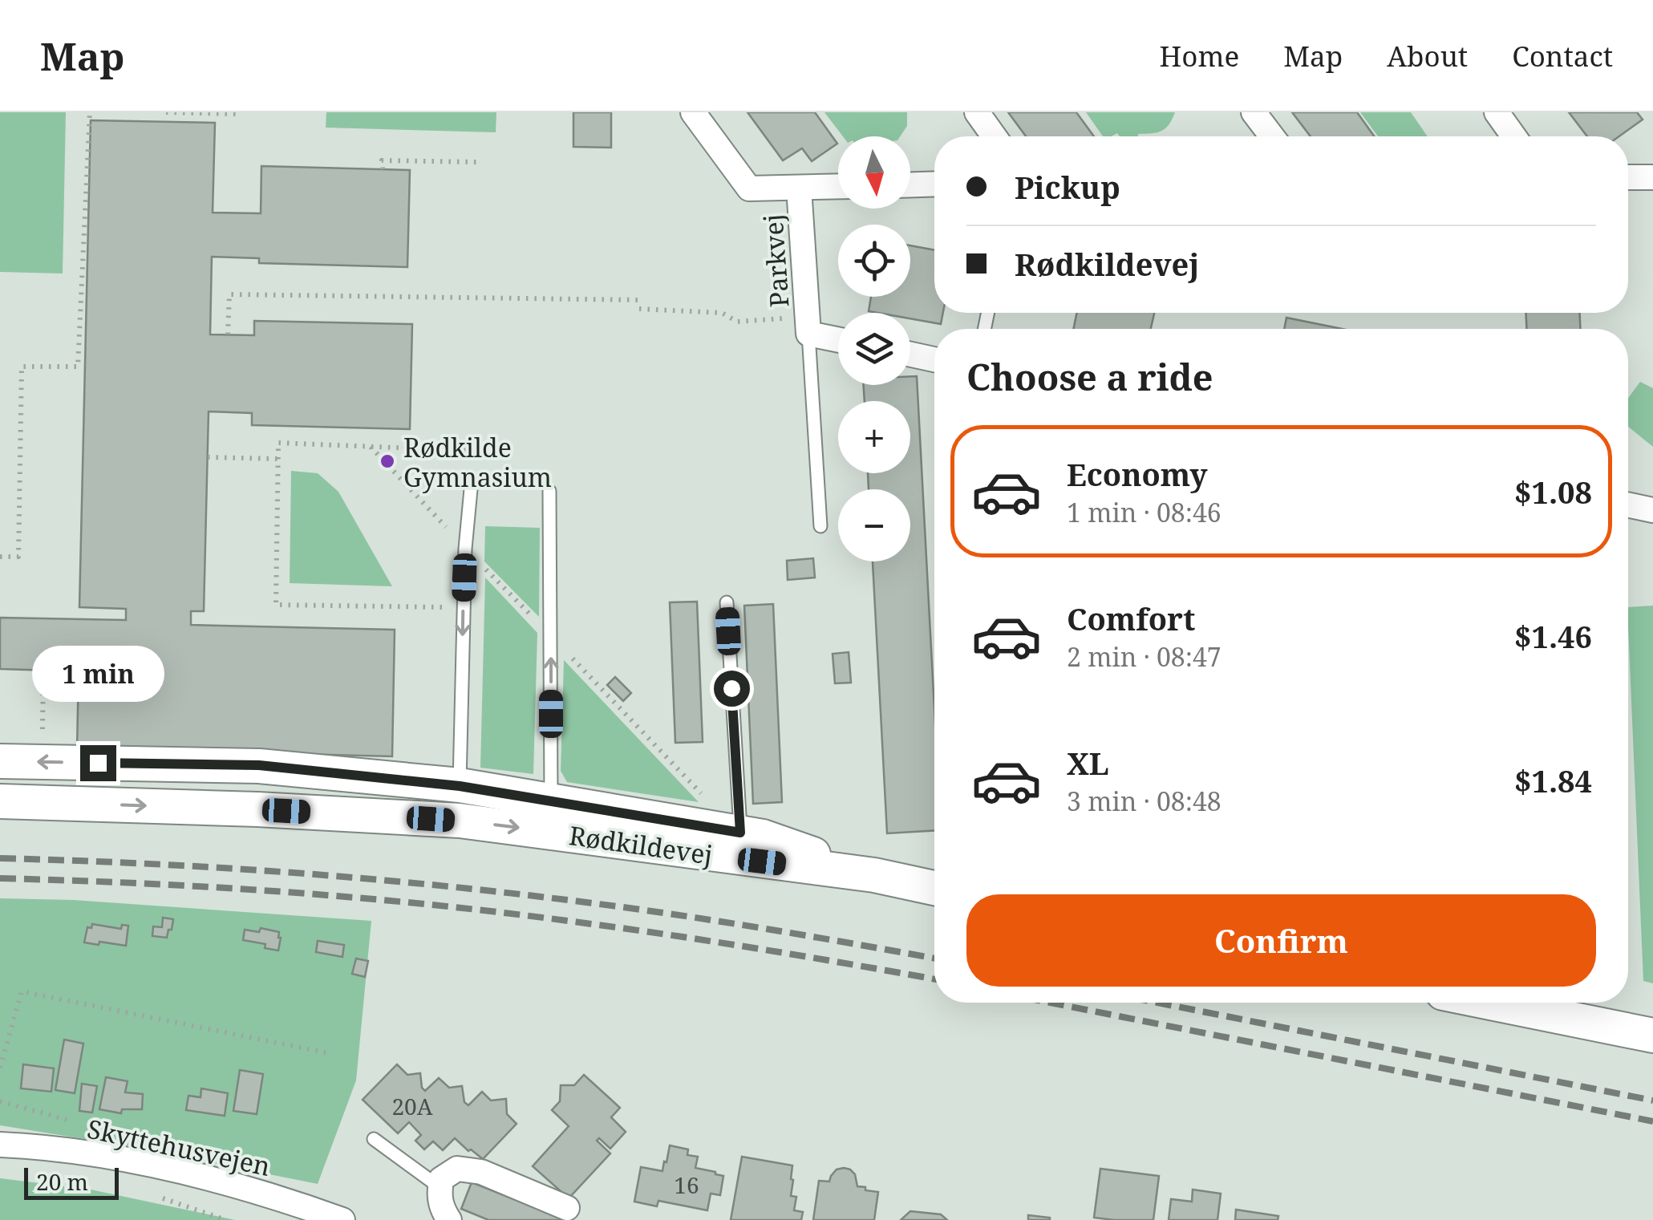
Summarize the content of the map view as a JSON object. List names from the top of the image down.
{
  "streets": {
    "street": ["Parkvej", "Rødkildevej", "Skyttehusvejen"]
  },
  "places": ["Rødkilde Gymnasium"],
  "house_numbers": ["20A", "16"],
  "scale_bar": "20 m",
  "north": "bottom",
  "page": {
    "header": "Map",
    "nav": [
      "Home",
      "Map",
      "About",
      "Contact"
    ],
    "map_buttons": ["+", "−"],
    "banner": ["Pickup", "Rødkildevej"],
    "heading": "Choose a ride",
    "list": [
      {
        "name": "Economy",
        "note": "1 min · 08:46",
        "value": "$1.08"
      },
      {
        "name": "Comfort",
        "note": "2 min · 08:47",
        "value": "$1.46"
      },
      {
        "name": "XL",
        "note": "3 min · 08:48",
        "value": "$1.84"
      }
    ],
    "bubble": "1 min",
    "buttons": "Confirm",
    "scale": "20 m"
  }
}
